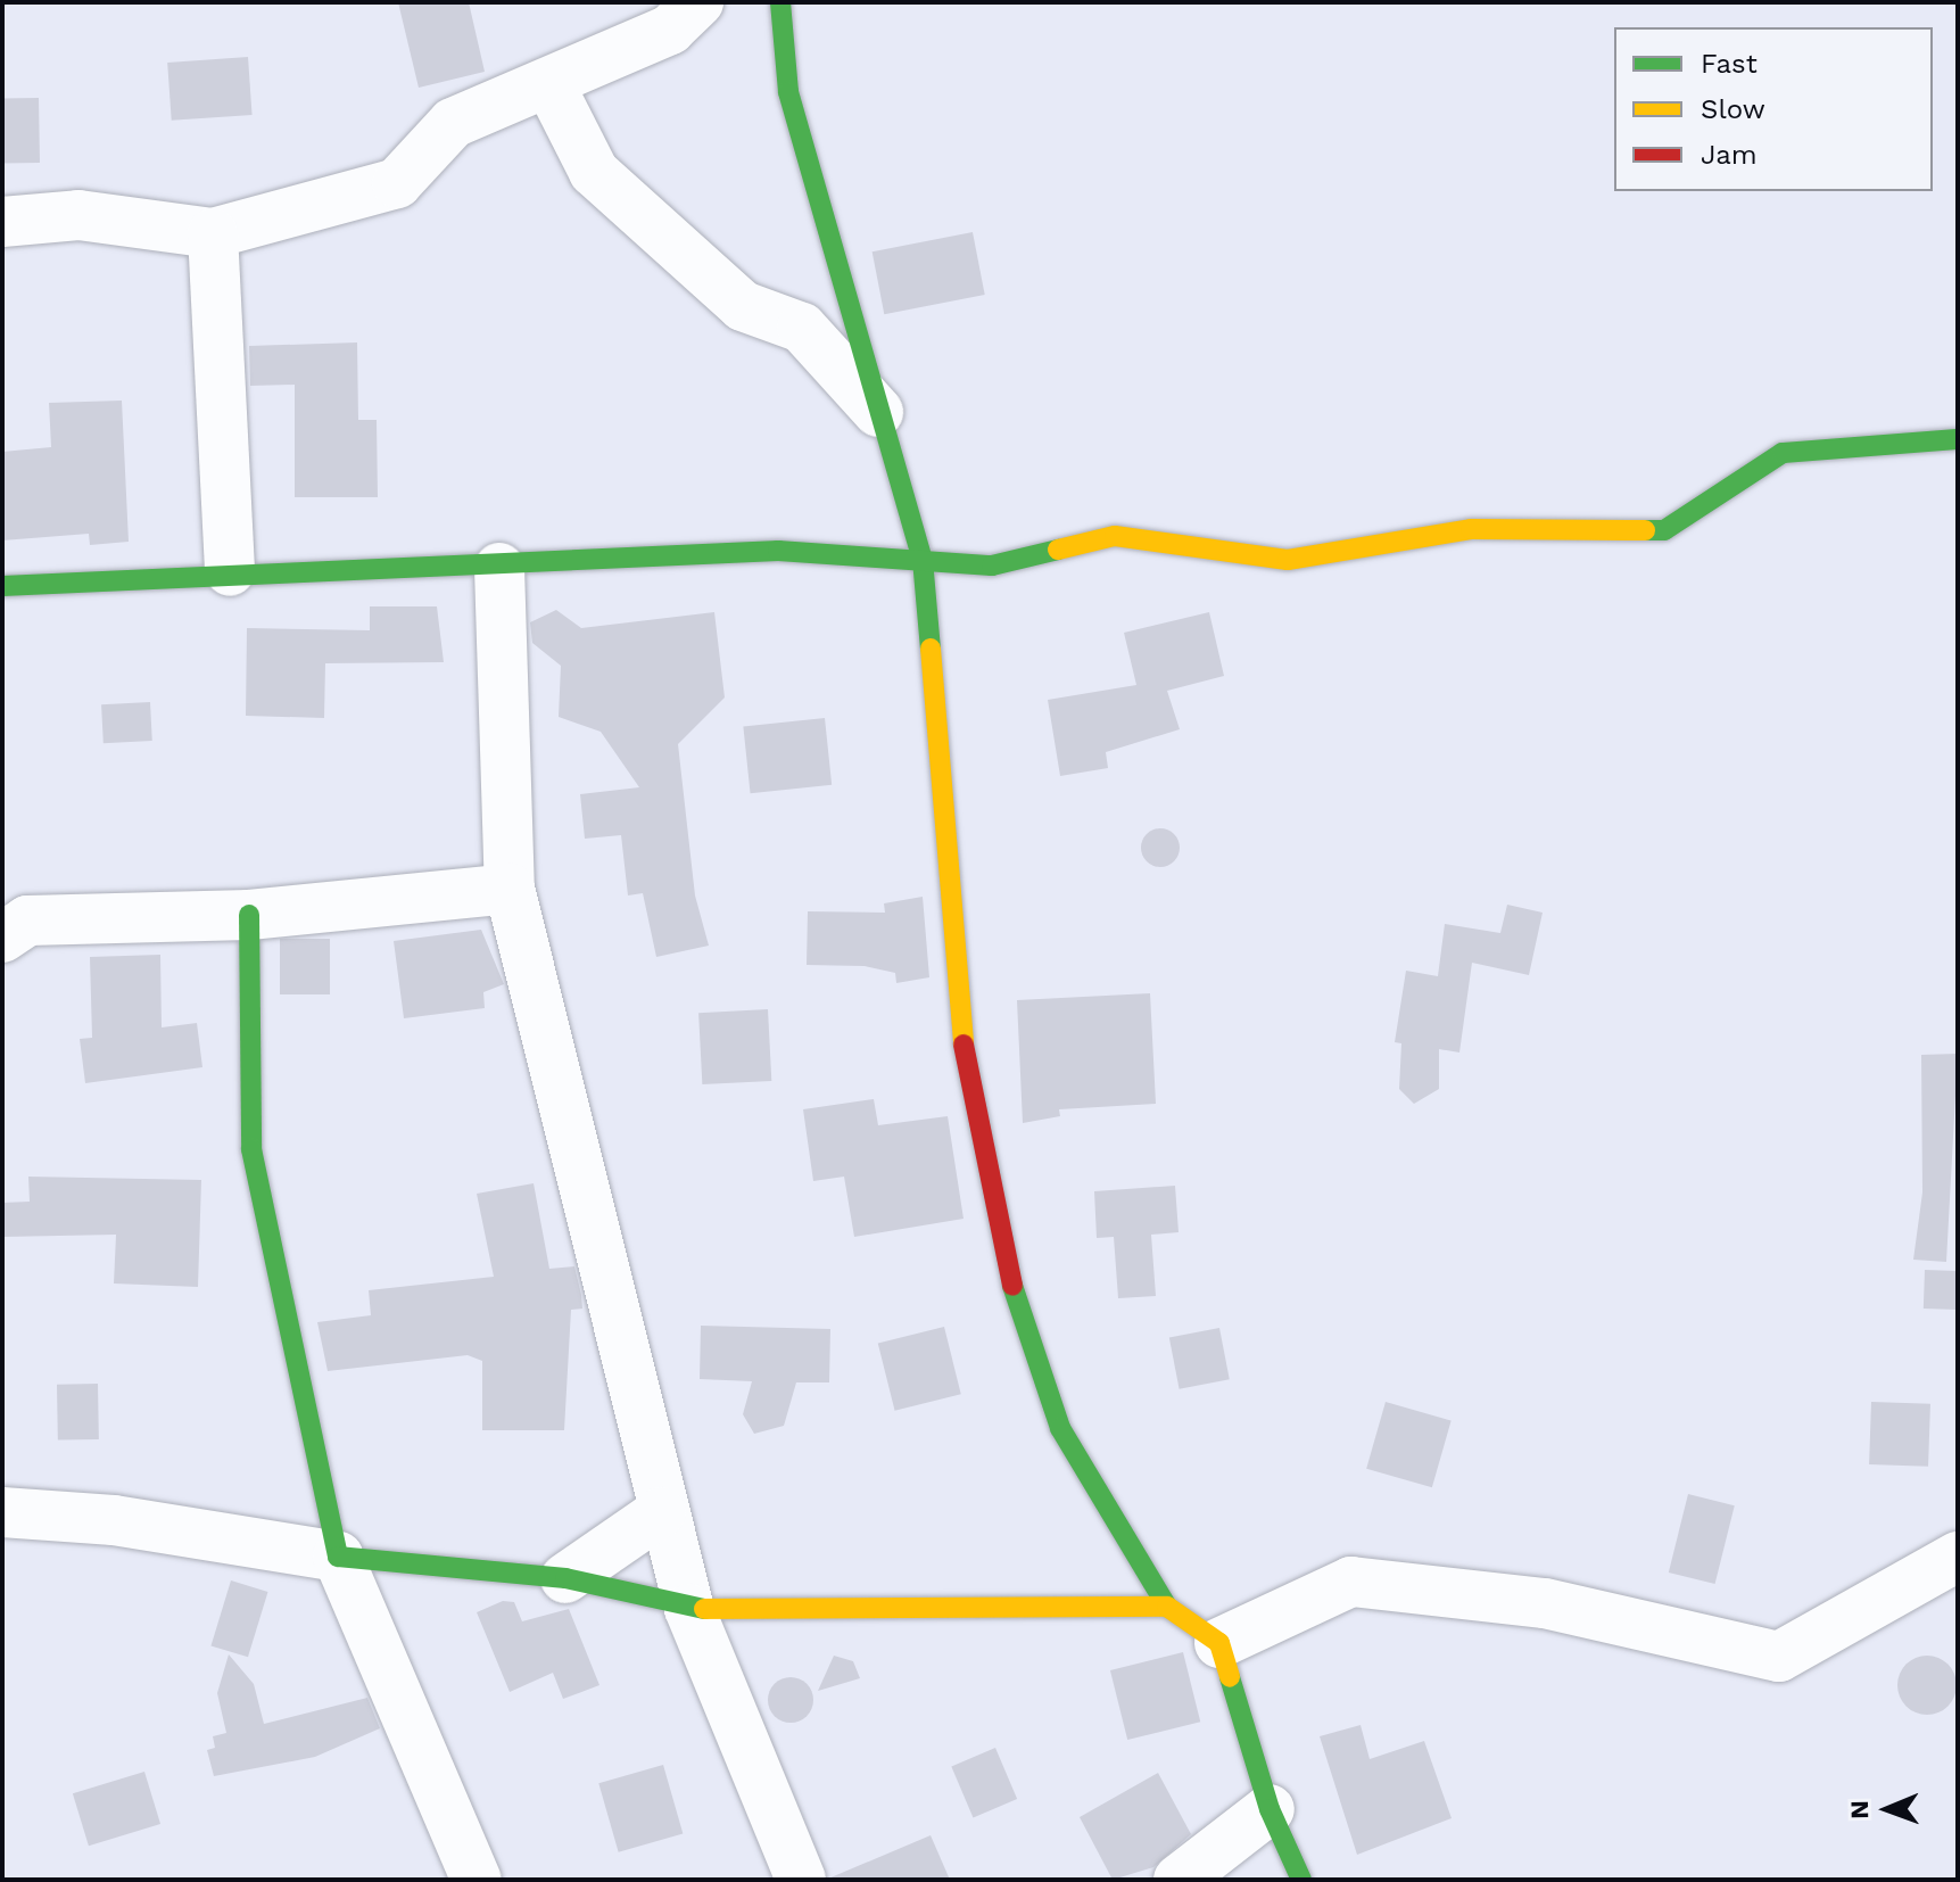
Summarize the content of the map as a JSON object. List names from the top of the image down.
{
  "legend": ["Fast", "Slow", "Jam"],
  "north": "left"
}
